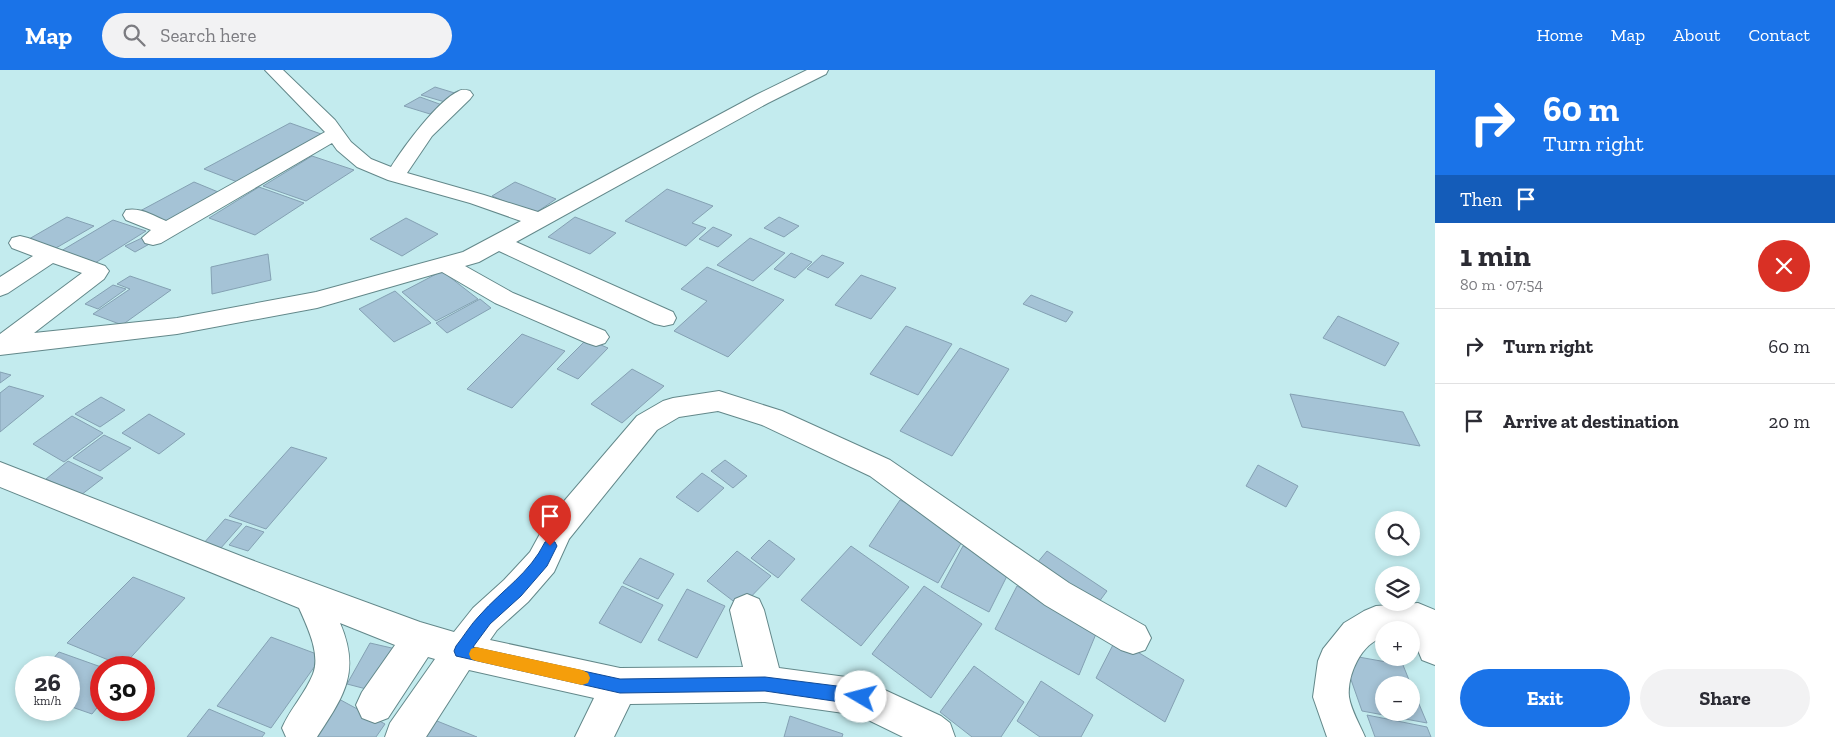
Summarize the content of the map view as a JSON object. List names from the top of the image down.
{
  "page": {
    "header": "Map",
    "search": "Search here",
    "nav": [
      "Home",
      "Map",
      "About",
      "Contact"
    ],
    "turn": ["60 m", "Turn right"],
    "then": "Then",
    "heading": ["1 min", "80 m · 07:54"],
    "list": [
      {
        "name": "Turn right",
        "value": "60 m"
      },
      {
        "name": "Arrive at destination",
        "value": "20 m"
      }
    ],
    "map_buttons": ["+", "−"],
    "speed": "26 km/h",
    "limit": "30",
    "buttons": ["Exit", "Share"]
  }
}
